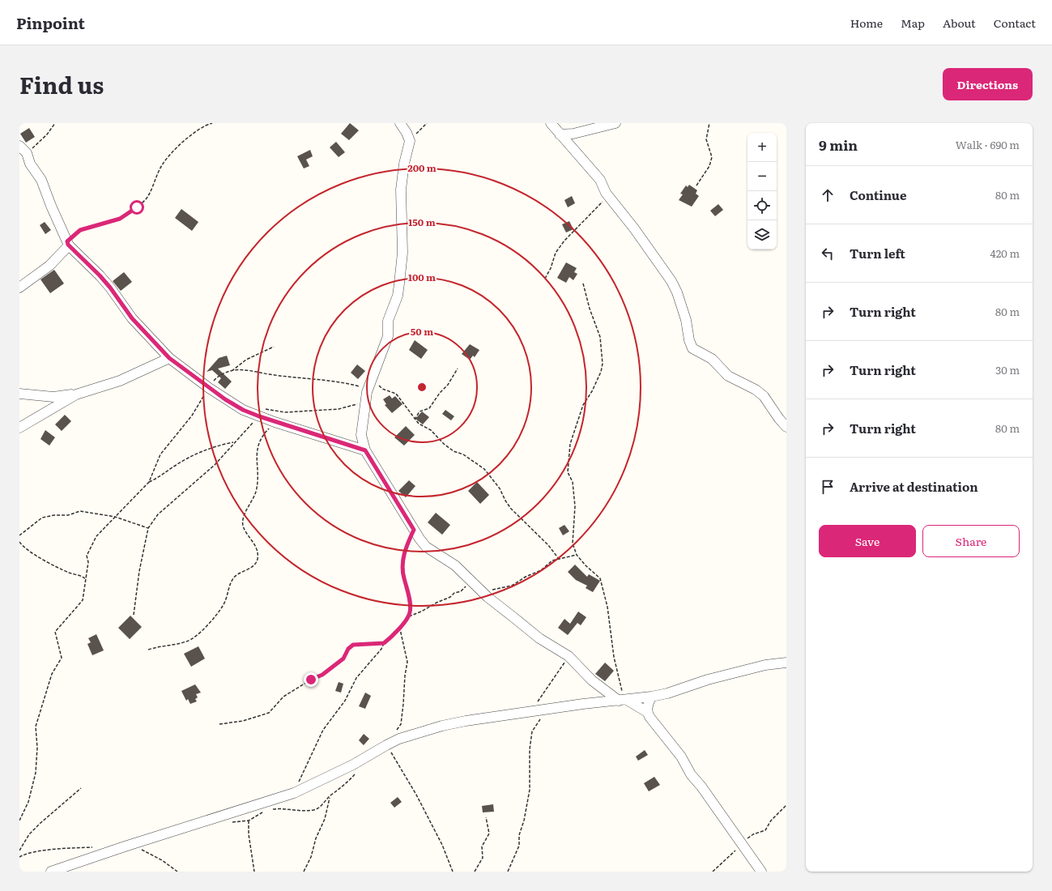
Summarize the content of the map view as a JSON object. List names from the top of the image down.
{
  "page": {
    "header": "Pinpoint",
    "nav": [
      "Home",
      "Map",
      "About",
      "Contact"
    ],
    "title": "Find us",
    "buttons": [
      "Directions",
      ["Save", "Share"]
    ],
    "heading": ["9 min", "Walk · 690 m"],
    "map_buttons": ["+", "−"],
    "list": [
      ["Continue", "80 m"],
      ["Turn left", "420 m"],
      ["Turn right", "80 m"],
      ["Turn right", "30 m"],
      ["Turn right", "80 m"],
      "Arrive at destination"
    ]
  },
  "rings": [
    "200 m",
    "150 m",
    "100 m",
    "50 m"
  ]
}
